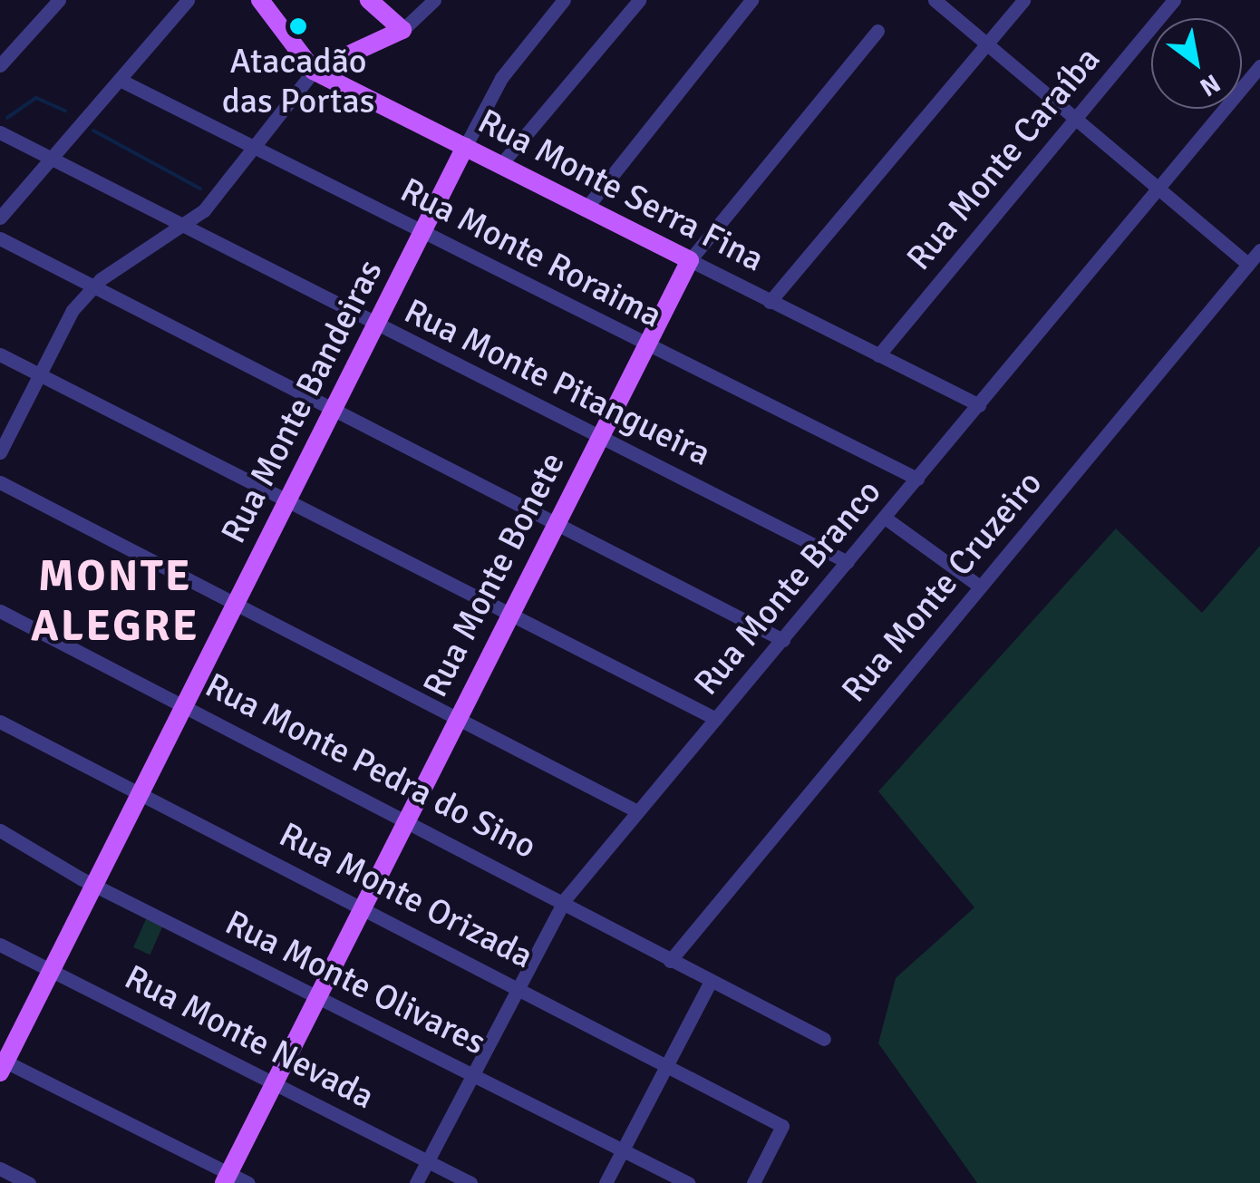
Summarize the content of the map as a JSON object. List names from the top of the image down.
{
  "streets": {
    "main road": ["Rua Monte Serra Fina", "Rua Monte Bandeiras", "Rua Monte Bonete"],
    "street": [
      "Rua Monte Caraíba",
      "Rua Monte Roraima",
      "Rua Monte Pitangueira",
      "Rua Monte Cruzeiro",
      "Rua Monte Branco",
      "Rua Monte Pedra do Sino",
      "Rua Monte Orizada",
      "Rua Monte Olivares",
      "Rua Monte Nevada"
    ]
  },
  "crossings": [
    ["Rua Monte Caraíba", "Rua Monte Serra Fina"],
    ["Rua Monte Serra Fina", "Rua Monte Bandeiras"],
    ["Rua Monte Serra Fina", "Rua Monte Bonete"],
    ["Rua Monte Serra Fina", "Rua Monte Branco"],
    ["Rua Monte Roraima", "Rua Monte Bandeiras"],
    ["Rua Monte Roraima", "Rua Monte Bonete"],
    ["Rua Monte Roraima", "Rua Monte Branco"],
    ["Rua Monte Pitangueira", "Rua Monte Bandeiras"],
    ["Rua Monte Pitangueira", "Rua Monte Bonete"],
    ["Rua Monte Pitangueira", "Rua Monte Branco"],
    ["Rua Monte Bandeiras", "Rua Monte Pedra do Sino"],
    ["Rua Monte Bandeiras", "Rua Monte Orizada"],
    ["Rua Monte Bandeiras", "Rua Monte Olivares"],
    ["Rua Monte Bandeiras", "Rua Monte Nevada"],
    ["Rua Monte Bonete", "Rua Monte Pedra do Sino"],
    ["Rua Monte Bonete", "Rua Monte Orizada"],
    ["Rua Monte Bonete", "Rua Monte Olivares"],
    ["Rua Monte Bonete", "Rua Monte Nevada"],
    ["Rua Monte Cruzeiro", "Rua Monte Pedra do Sino"],
    ["Rua Monte Branco", "Rua Monte Pedra do Sino"],
    ["Rua Monte Branco", "Rua Monte Orizada"],
    ["Rua Monte Branco", "Rua Monte Olivares"],
    ["Rua Monte Branco", "Rua Monte Nevada"]
  ],
  "districts": ["MONTE ALEGRE"],
  "places": ["Atacadão das Portas"],
  "north": "bottom right"
}
